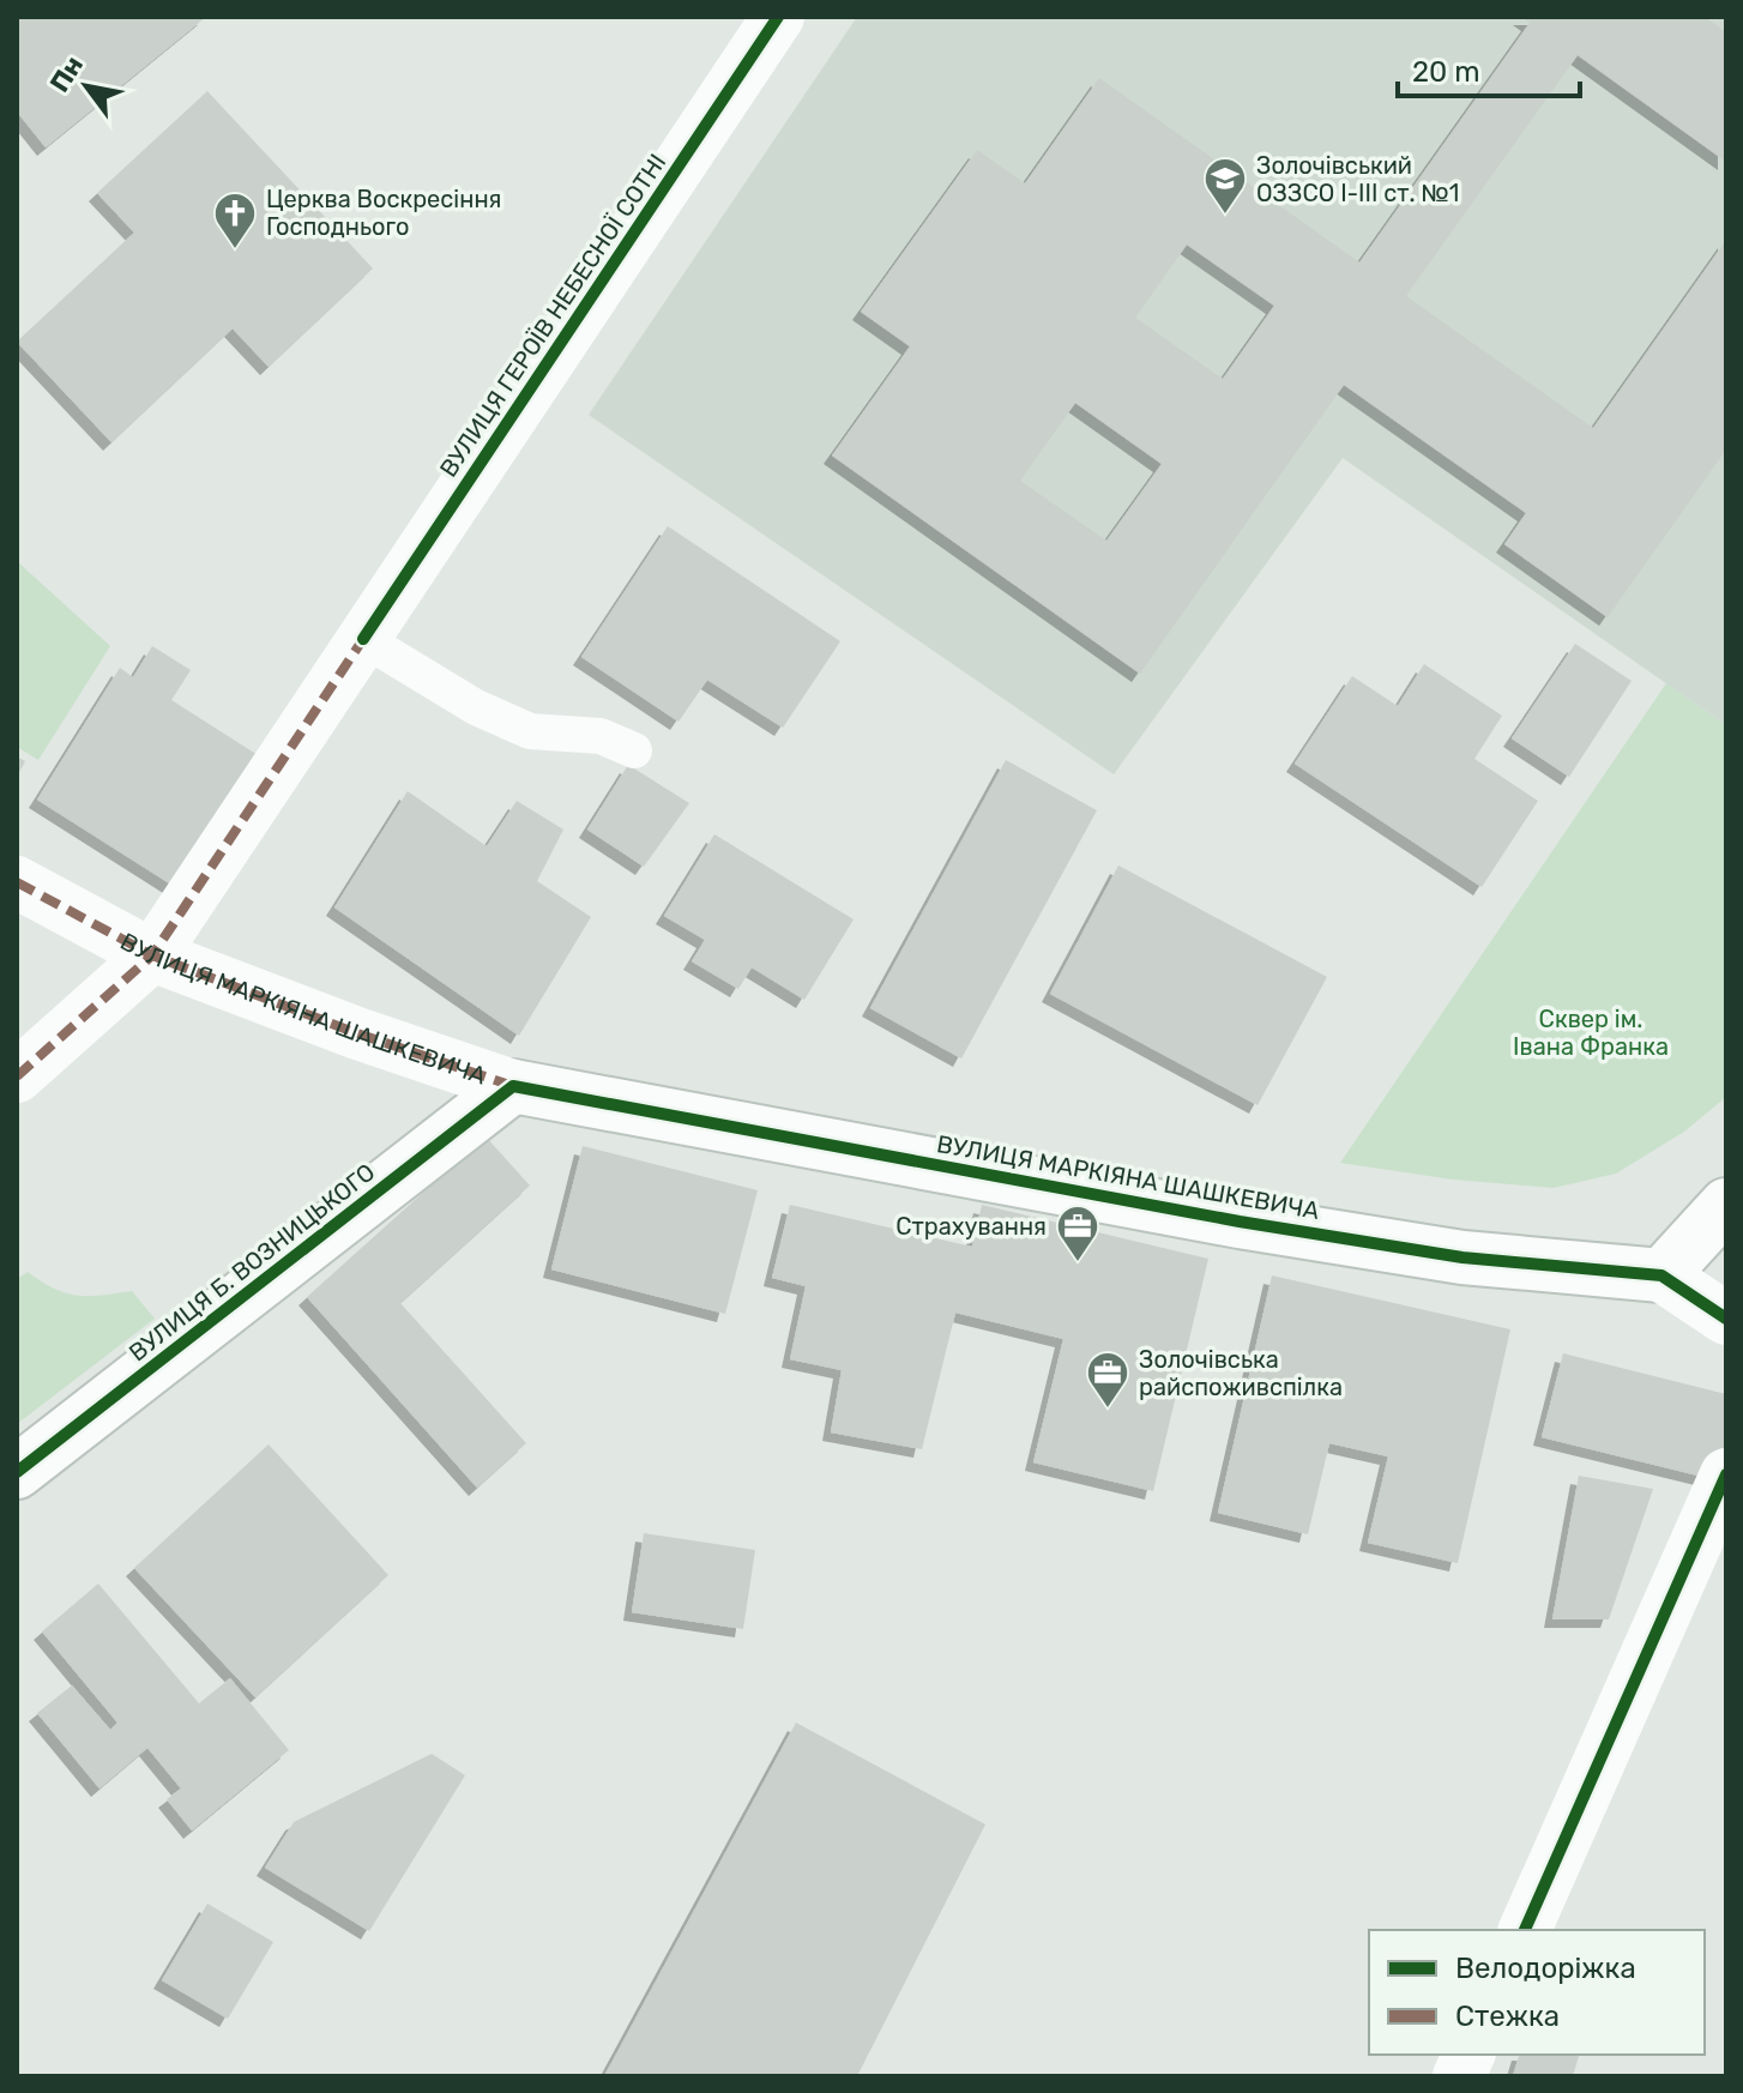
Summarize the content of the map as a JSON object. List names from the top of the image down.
{
  "streets": {
    "street": ["ВУЛИЦЯ ГЕРОЇВ НЕБЕСНОЇ СОТНІ", "ВУЛИЦЯ МАРКІЯНА ШАШКЕВИЧА", "ВУЛИЦЯ Б. ВОЗНИЦЬКОГО"]
  },
  "crossings": [
    ["ВУЛИЦЯ ГЕРОЇВ НЕБЕСНОЇ СОТНІ", "ВУЛИЦЯ МАРКІЯНА ШАШКЕВИЧА"],
    ["ВУЛИЦЯ МАРКІЯНА ШАШКЕВИЧА", "ВУЛИЦЯ Б. ВОЗНИЦЬКОГО"]
  ],
  "parks": ["Сквер ім. Івана Франка"],
  "places": {
    "school or university": ["Золочівський ОЗЗСО І-ІІІ ст. №1"],
    "church": ["Церква Воскресіння Господнього"],
    "office": ["Страхування", "Золочівська райспоживспілка"]
  },
  "legend": ["Велодоріжка", "Стежка"],
  "scale_bar": "20 m",
  "north": "top left"
}
